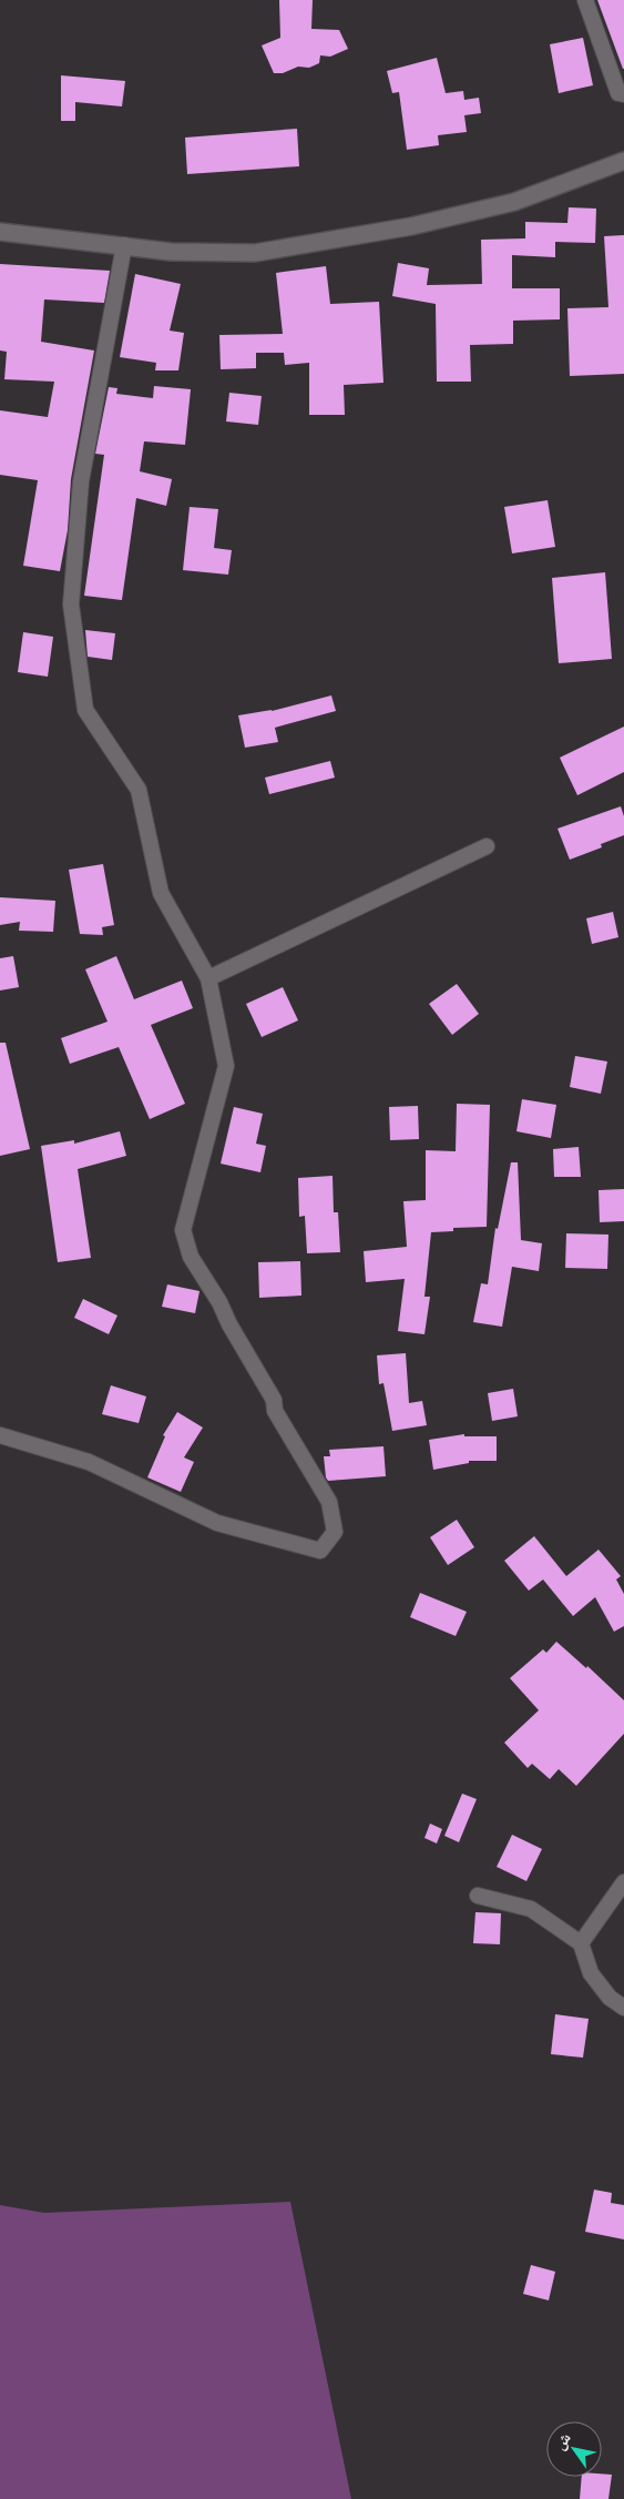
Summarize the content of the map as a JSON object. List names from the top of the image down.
{
  "north": "top left"
}
